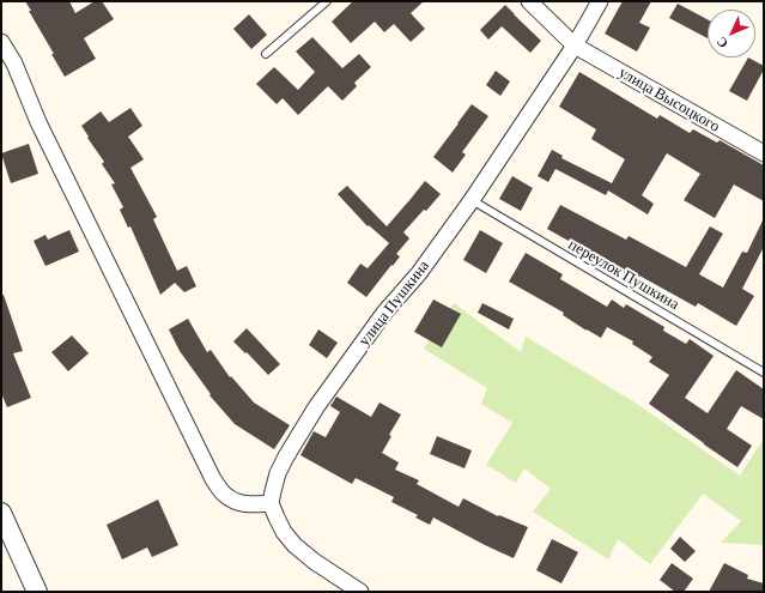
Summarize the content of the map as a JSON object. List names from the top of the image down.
{
  "streets": {
    "street": ["улица Высоцкого", "улица Пушкина"],
    "lane": ["переулок Пушкина"]
  },
  "crossings": [
    ["улица Высоцкого", "улица Пушкина"],
    ["переулок Пушкина", "улица Пушкина"]
  ],
  "north": "bottom left"
}
